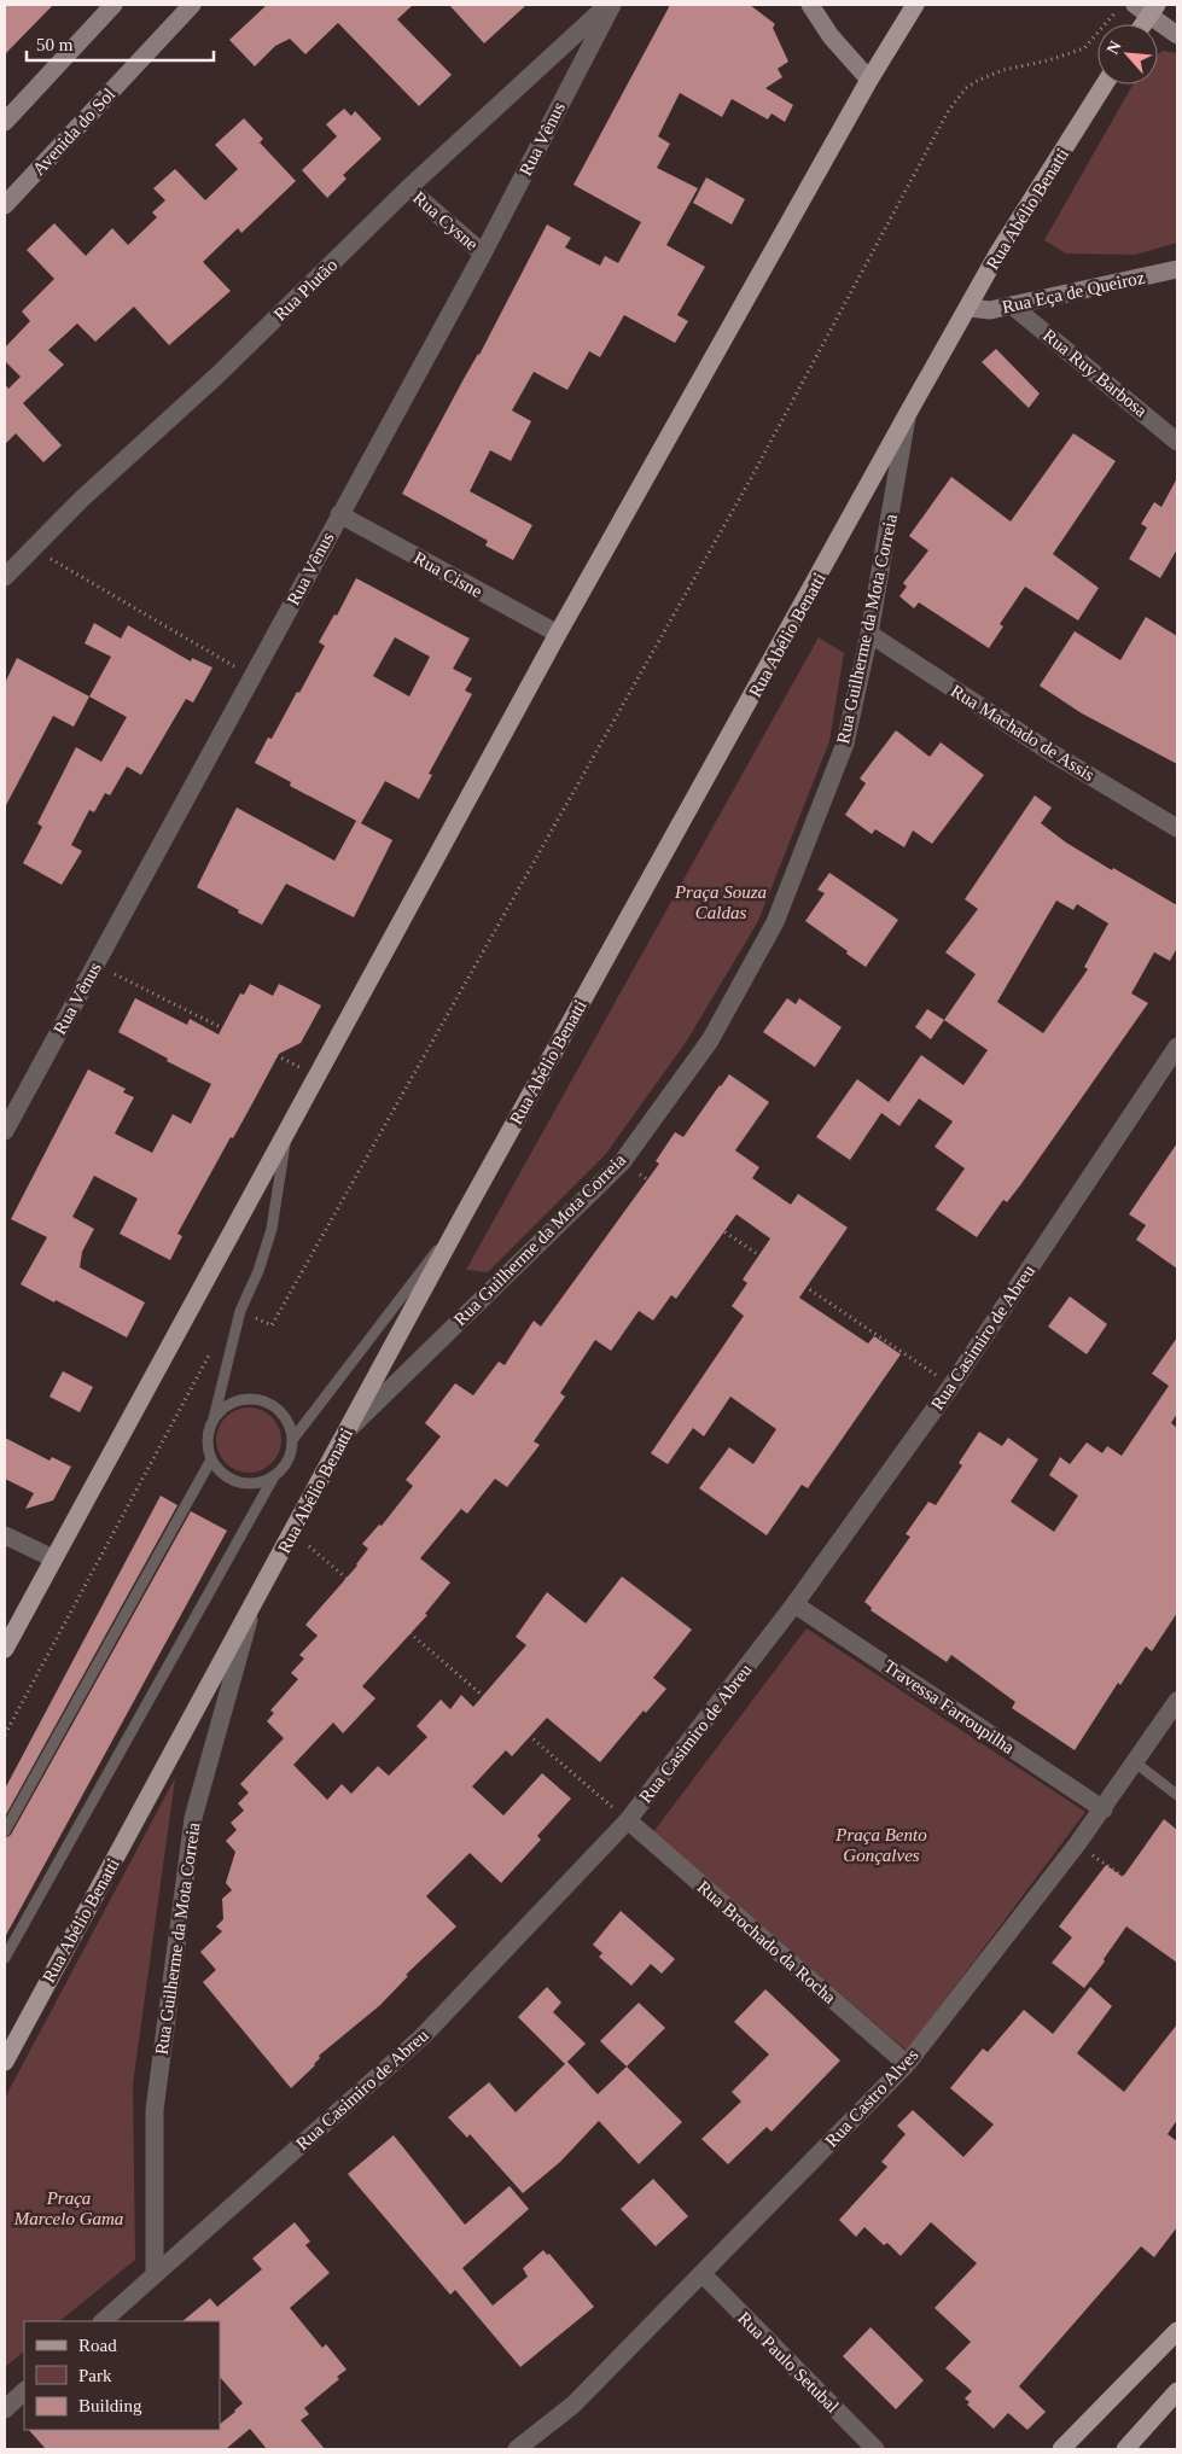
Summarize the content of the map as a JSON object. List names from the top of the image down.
{
  "streets": {
    "main road": ["Rua Abélio Benatti"],
    "street": [
      "Avenida do Sol",
      "Rua Vênus",
      "Rua Cysne",
      "Rua Plutão",
      "Rua Eça de Queiroz",
      "Rua Ruy Barbosa",
      "Rua Cisne",
      "Rua Guilherme da Mota Correia",
      "Rua Machado de Assis",
      "Rua Casimiro de Abreu",
      "Travessa Farroupilha",
      "Rua Brochado da Rocha",
      "Rua Castro Alves",
      "Rua Paulo Setubal"
    ]
  },
  "crossings": [
    ["Rua Vênus", "Rua Cysne"],
    ["Rua Vênus", "Rua Plutão"],
    ["Rua Vênus", "Rua Cisne"],
    ["Rua Abélio Benatti", "Rua Eça de Queiroz"],
    ["Rua Abélio Benatti", "Rua Guilherme da Mota Correia"],
    ["Rua Cysne", "Rua Plutão"],
    ["Rua Eça de Queiroz", "Rua Ruy Barbosa"],
    ["Rua Guilherme da Mota Correia", "Rua Machado de Assis"],
    ["Rua Guilherme da Mota Correia", "Rua Casimiro de Abreu"],
    ["Rua Casimiro de Abreu", "Travessa Farroupilha"],
    ["Rua Casimiro de Abreu", "Rua Brochado da Rocha"],
    ["Travessa Farroupilha", "Rua Castro Alves"],
    ["Rua Brochado da Rocha", "Rua Castro Alves"],
    ["Rua Castro Alves", "Rua Paulo Setubal"]
  ],
  "parks": ["Praça Souza Caldas", "Praça Bento Gonçalves", "Praça Marcelo Gama"],
  "legend": ["Road", "Park", "Building"],
  "scale_bar": "50 m",
  "north": "top left"
}
